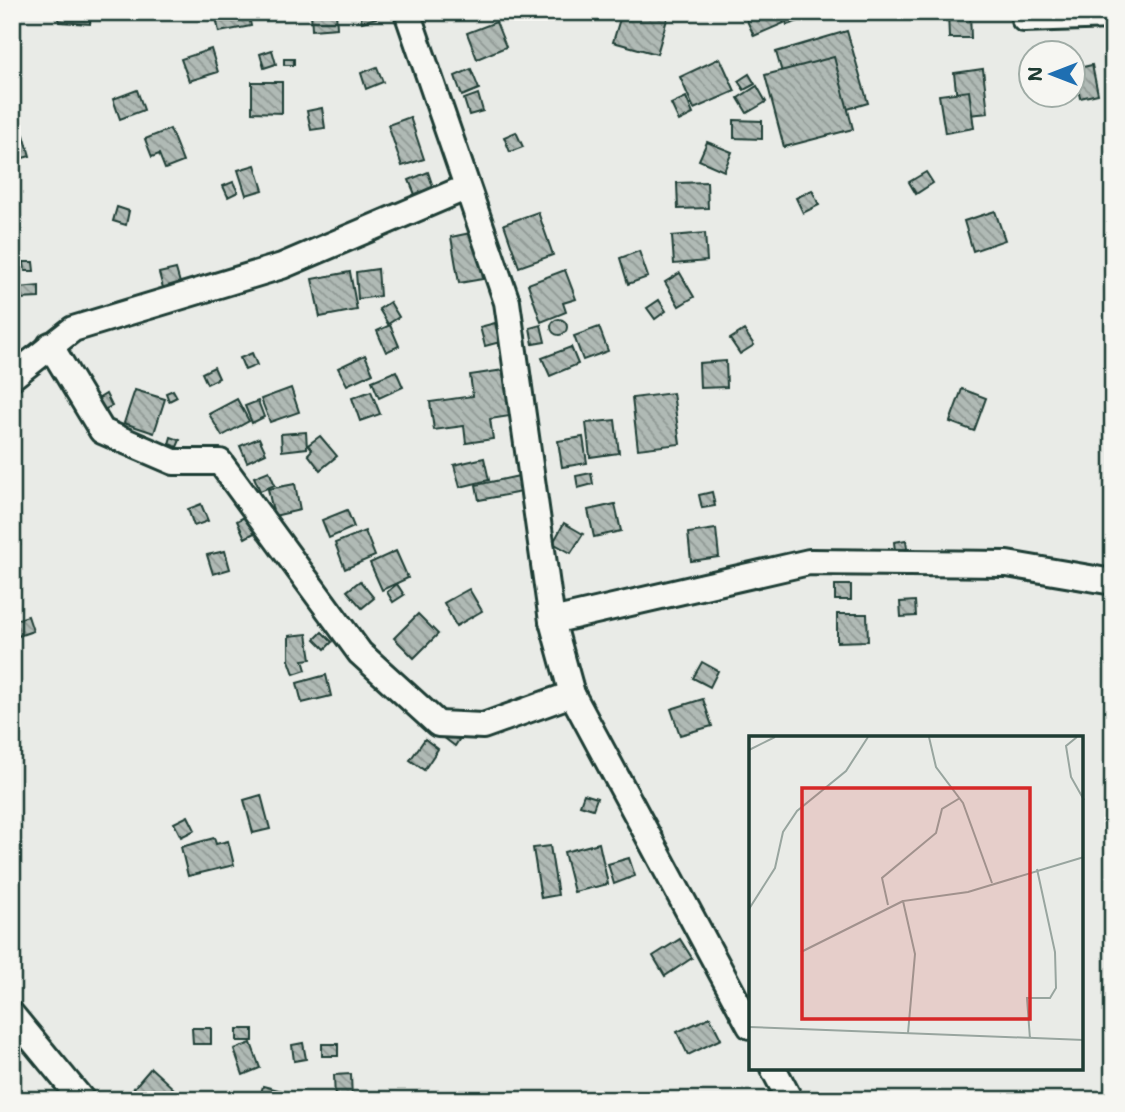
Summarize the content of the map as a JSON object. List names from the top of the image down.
{
  "north": "left"
}
